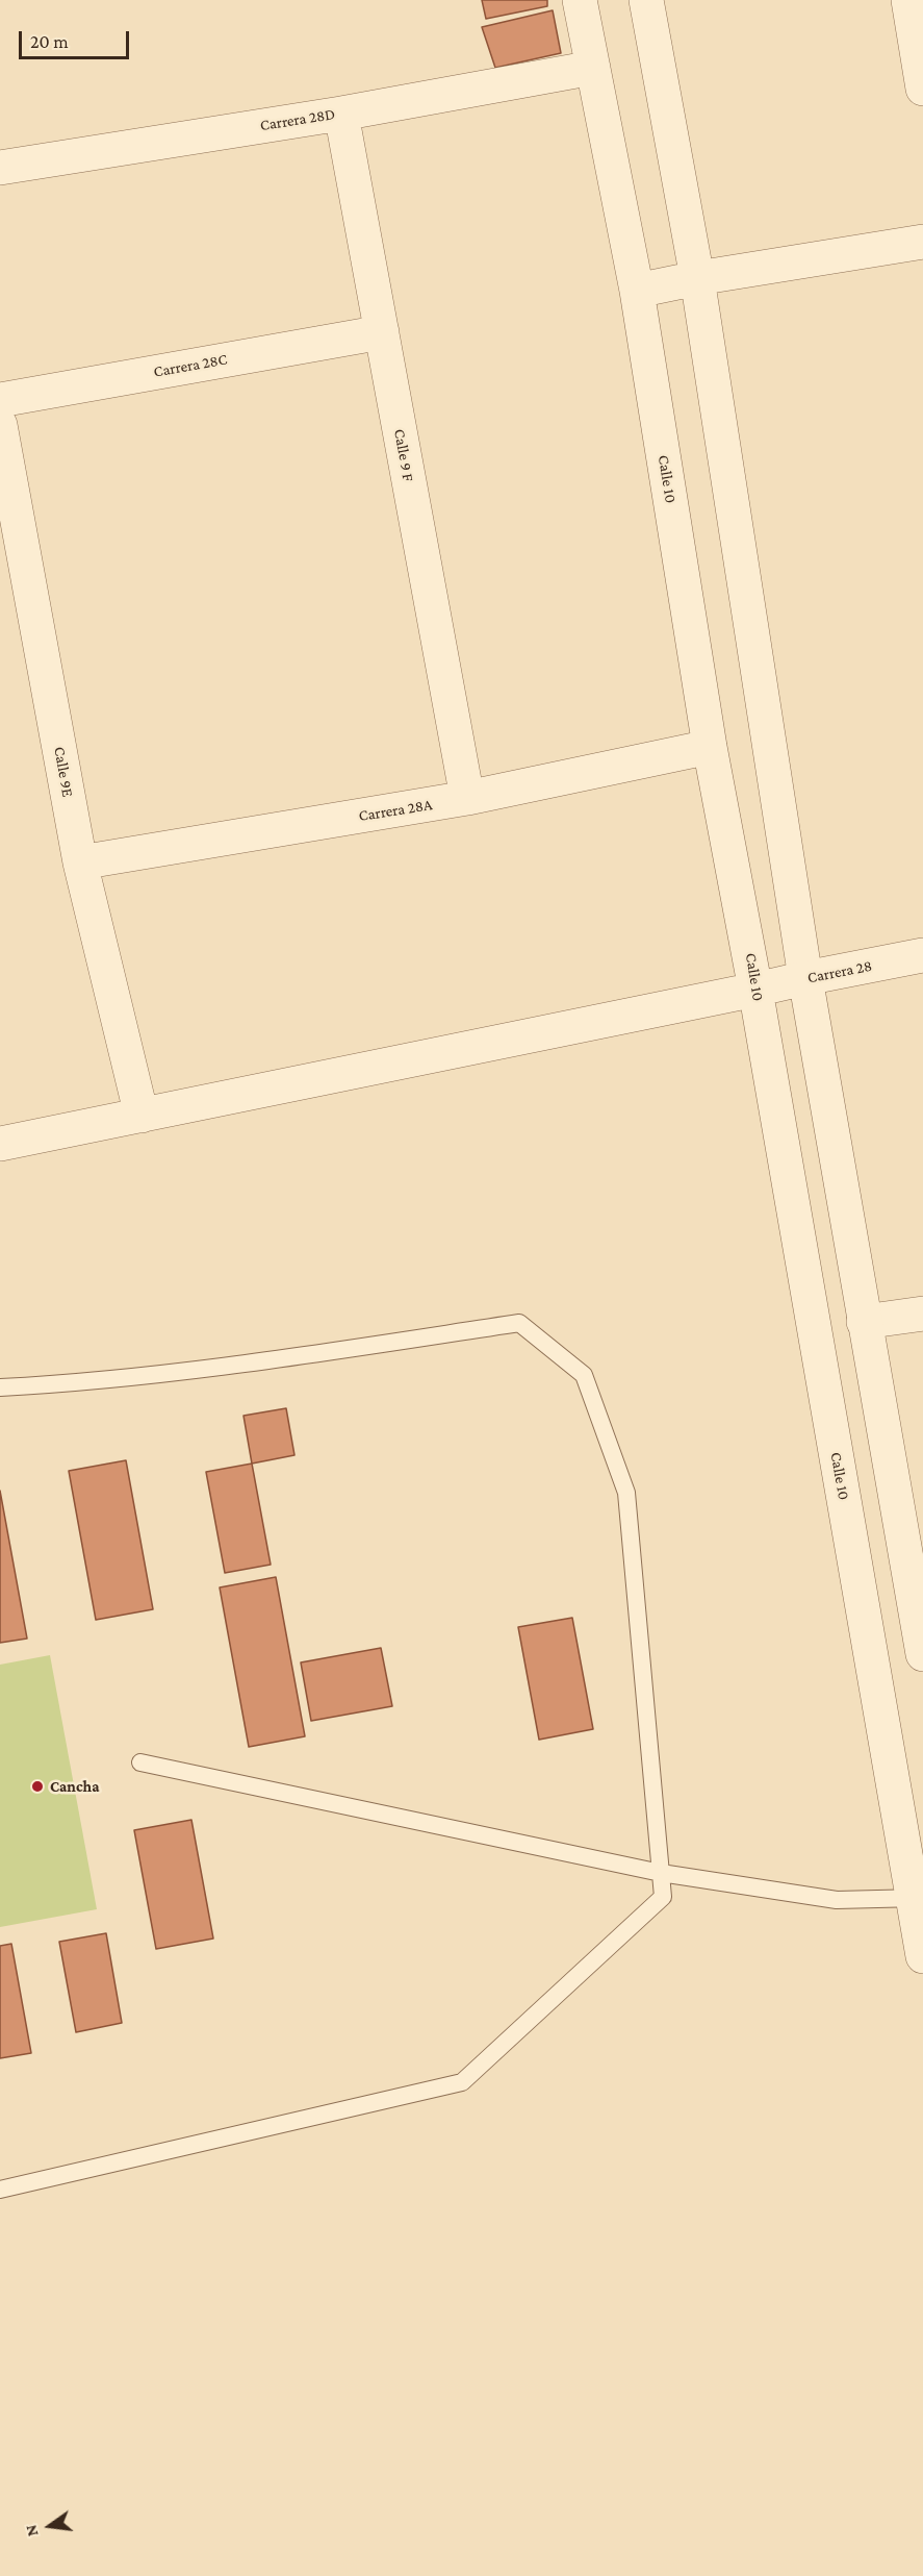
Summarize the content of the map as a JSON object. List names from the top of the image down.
{
  "streets": {
    "street": [
      "Carrera 28D",
      "Carrera 28C",
      "Calle 9 F",
      "Calle 10",
      "Calle 9E",
      "Carrera 28A",
      "Carrera 28"
    ]
  },
  "crossings": [
    ["Carrera 28D", "Calle 9 F"],
    ["Carrera 28D", "Calle 10"],
    ["Carrera 28C", "Calle 9 F"],
    ["Calle 9 F", "Carrera 28A"],
    ["Calle 10", "Carrera 28A"],
    ["Calle 10", "Carrera 28"],
    ["Calle 9E", "Carrera 28A"],
    ["Calle 9E", "Carrera 28"]
  ],
  "places": ["Cancha"],
  "scale_bar": "20 m",
  "north": "left"
}
